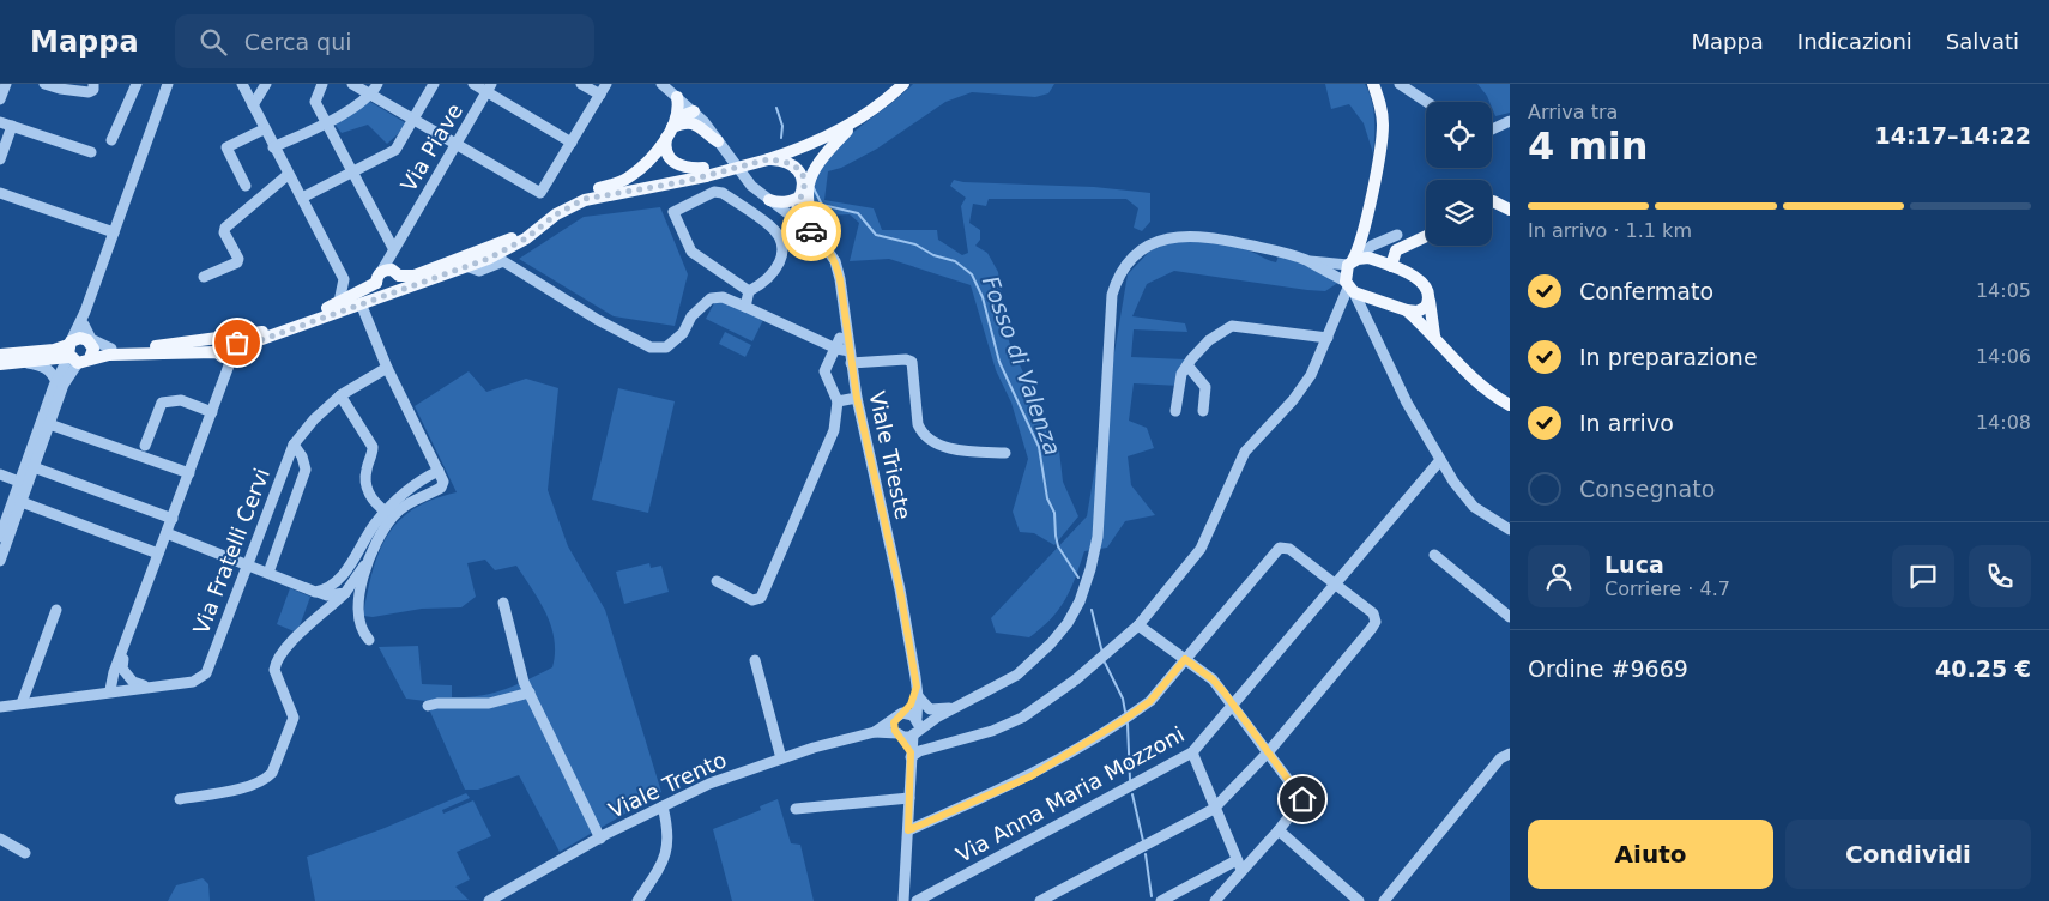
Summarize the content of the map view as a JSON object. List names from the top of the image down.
{
  "streets": {
    "street": [
      "Via Piave",
      "Viale Trieste",
      "Via Fratelli Cervi",
      "Viale Trento",
      "Via Anna Maria Mozzoni"
    ]
  },
  "crossings": [
    ["Viale Trieste", "Viale Trento"]
  ],
  "water": ["Fosso di Valenza"],
  "page": {
    "header": "Mappa",
    "search": "Cerca qui",
    "nav": ["Mappa", "Indicazioni", "Salvati"],
    "heading": ["4 min", "Arriva tra", "14:17–14:22"],
    "panel": [
      "Luca",
      "Corriere · 4.7",
      "Ordine #9669",
      "40.25 €"
    ],
    "bar": "In arrivo · 1.1 km",
    "list": [
      ["Confermato", "14:05"],
      ["In preparazione", "14:06"],
      ["In arrivo", "14:08"],
      "Consegnato"
    ],
    "buttons": ["Aiuto", "Condividi"]
  }
}
